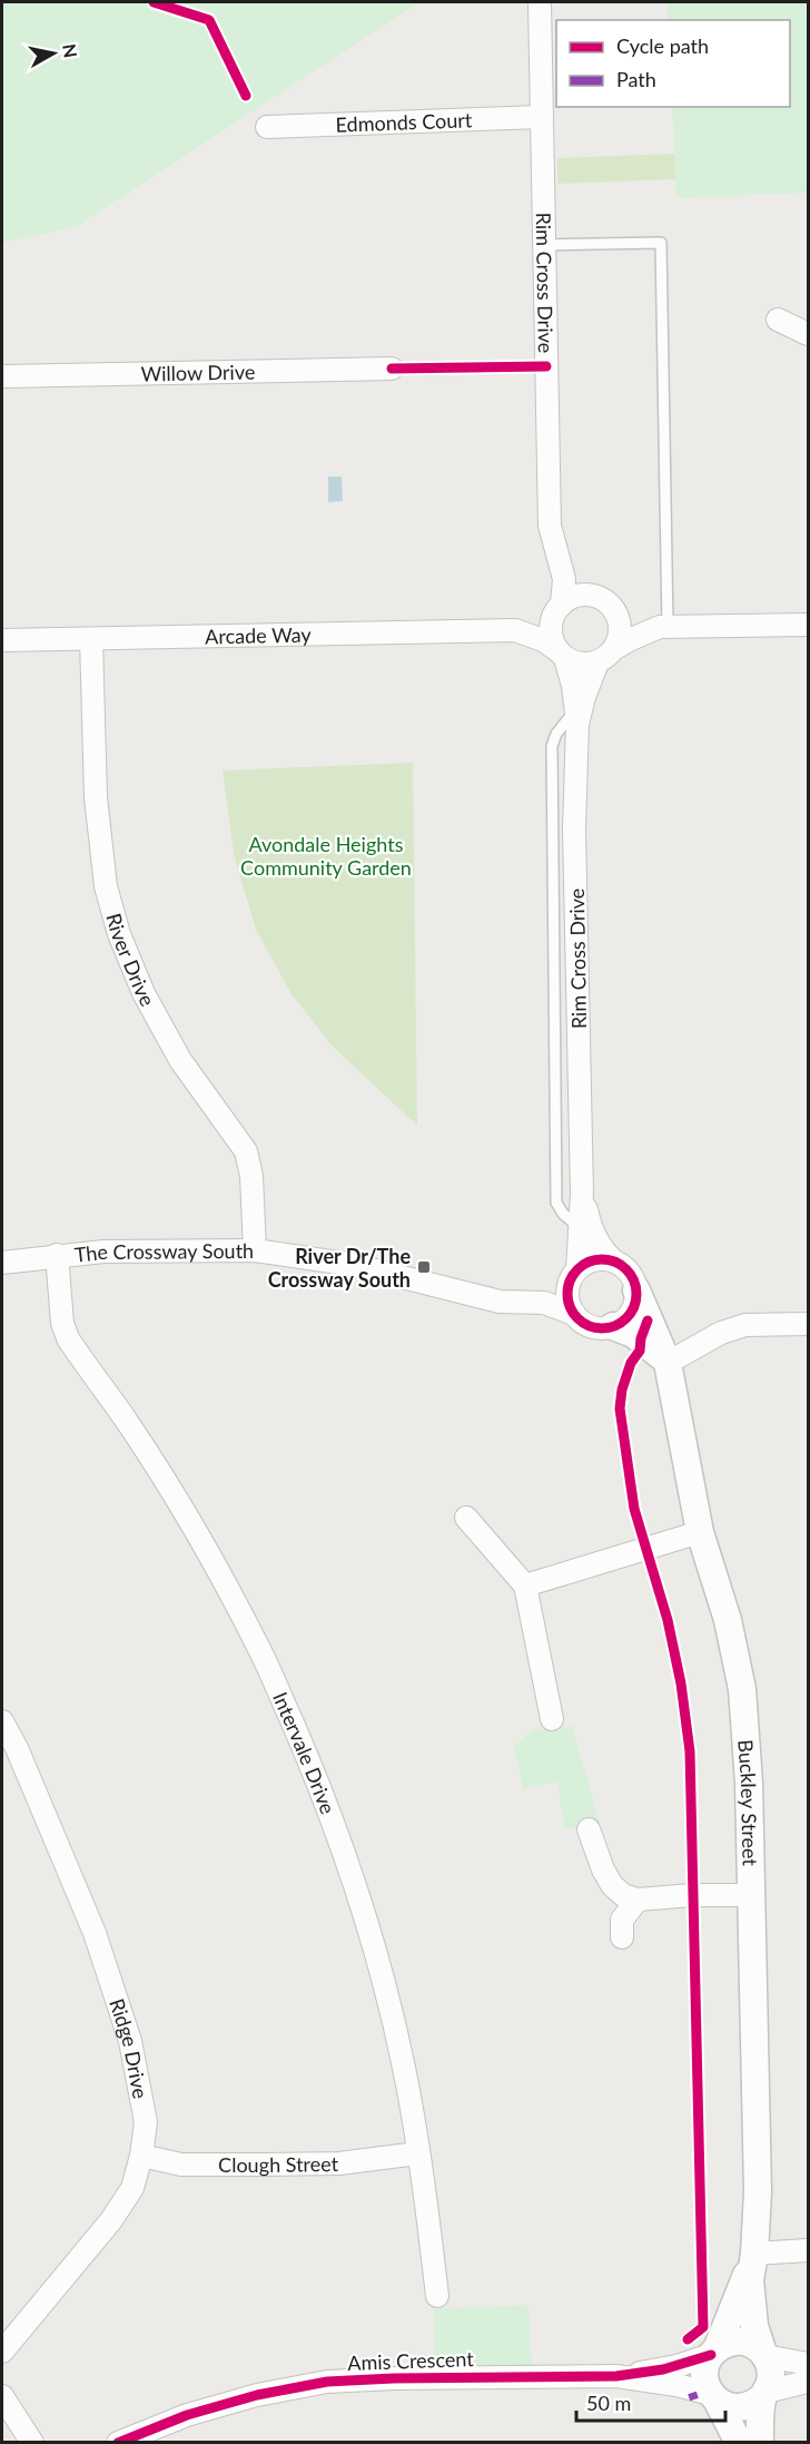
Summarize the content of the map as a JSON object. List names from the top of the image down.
{
  "streets": {
    "street": [
      "Edmonds Court",
      "Rim Cross Drive",
      "Willow Drive",
      "Arcade Way",
      "River Drive",
      "The Crossway South",
      "Intervale Drive",
      "Buckley Street",
      "Ridge Drive",
      "Clough Street",
      "Amis Crescent"
    ]
  },
  "crossings": [
    ["Edmonds Court", "Rim Cross Drive"],
    ["Rim Cross Drive", "Arcade Way"],
    ["Rim Cross Drive", "The Crossway South"],
    ["Rim Cross Drive", "Buckley Street"],
    ["Arcade Way", "River Drive"],
    ["River Drive", "The Crossway South"],
    ["The Crossway South", "Intervale Drive"],
    ["The Crossway South", "Buckley Street"],
    ["Intervale Drive", "Clough Street"],
    ["Buckley Street", "Amis Crescent"],
    ["Ridge Drive", "Clough Street"]
  ],
  "parks": ["Avondale Heights Community Garden"],
  "places": {
    "transit": ["River Dr/The Crossway South"]
  },
  "legend": ["Cycle path", "Path"],
  "scale_bar": "50 m",
  "north": "right"
}
